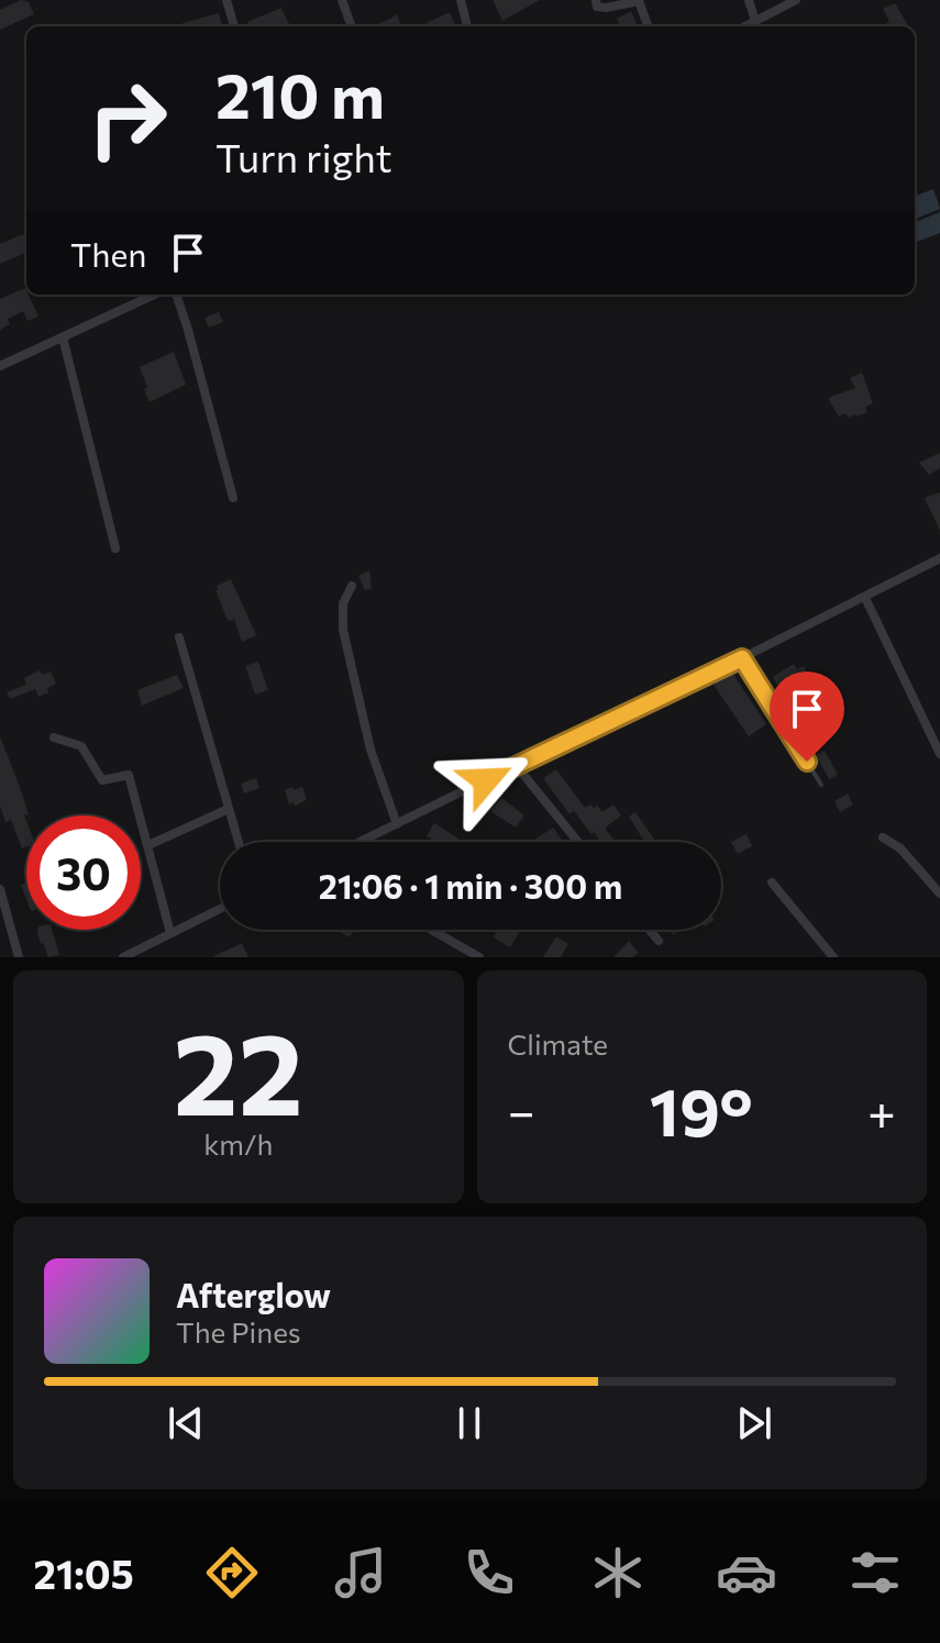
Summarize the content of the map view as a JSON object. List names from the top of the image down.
{
  "page": {
    "turn": ["210 m", "Turn right"],
    "then": "Then",
    "limit": "30",
    "trip": "21:06 · 1 min · 300 m",
    "tile": [
      ["22", "km/h"],
      "Climate"
    ],
    "heat": ["−", "19°", "+"],
    "song": ["Afterglow", "The Pines"],
    "tabs": "21:05"
  }
}
